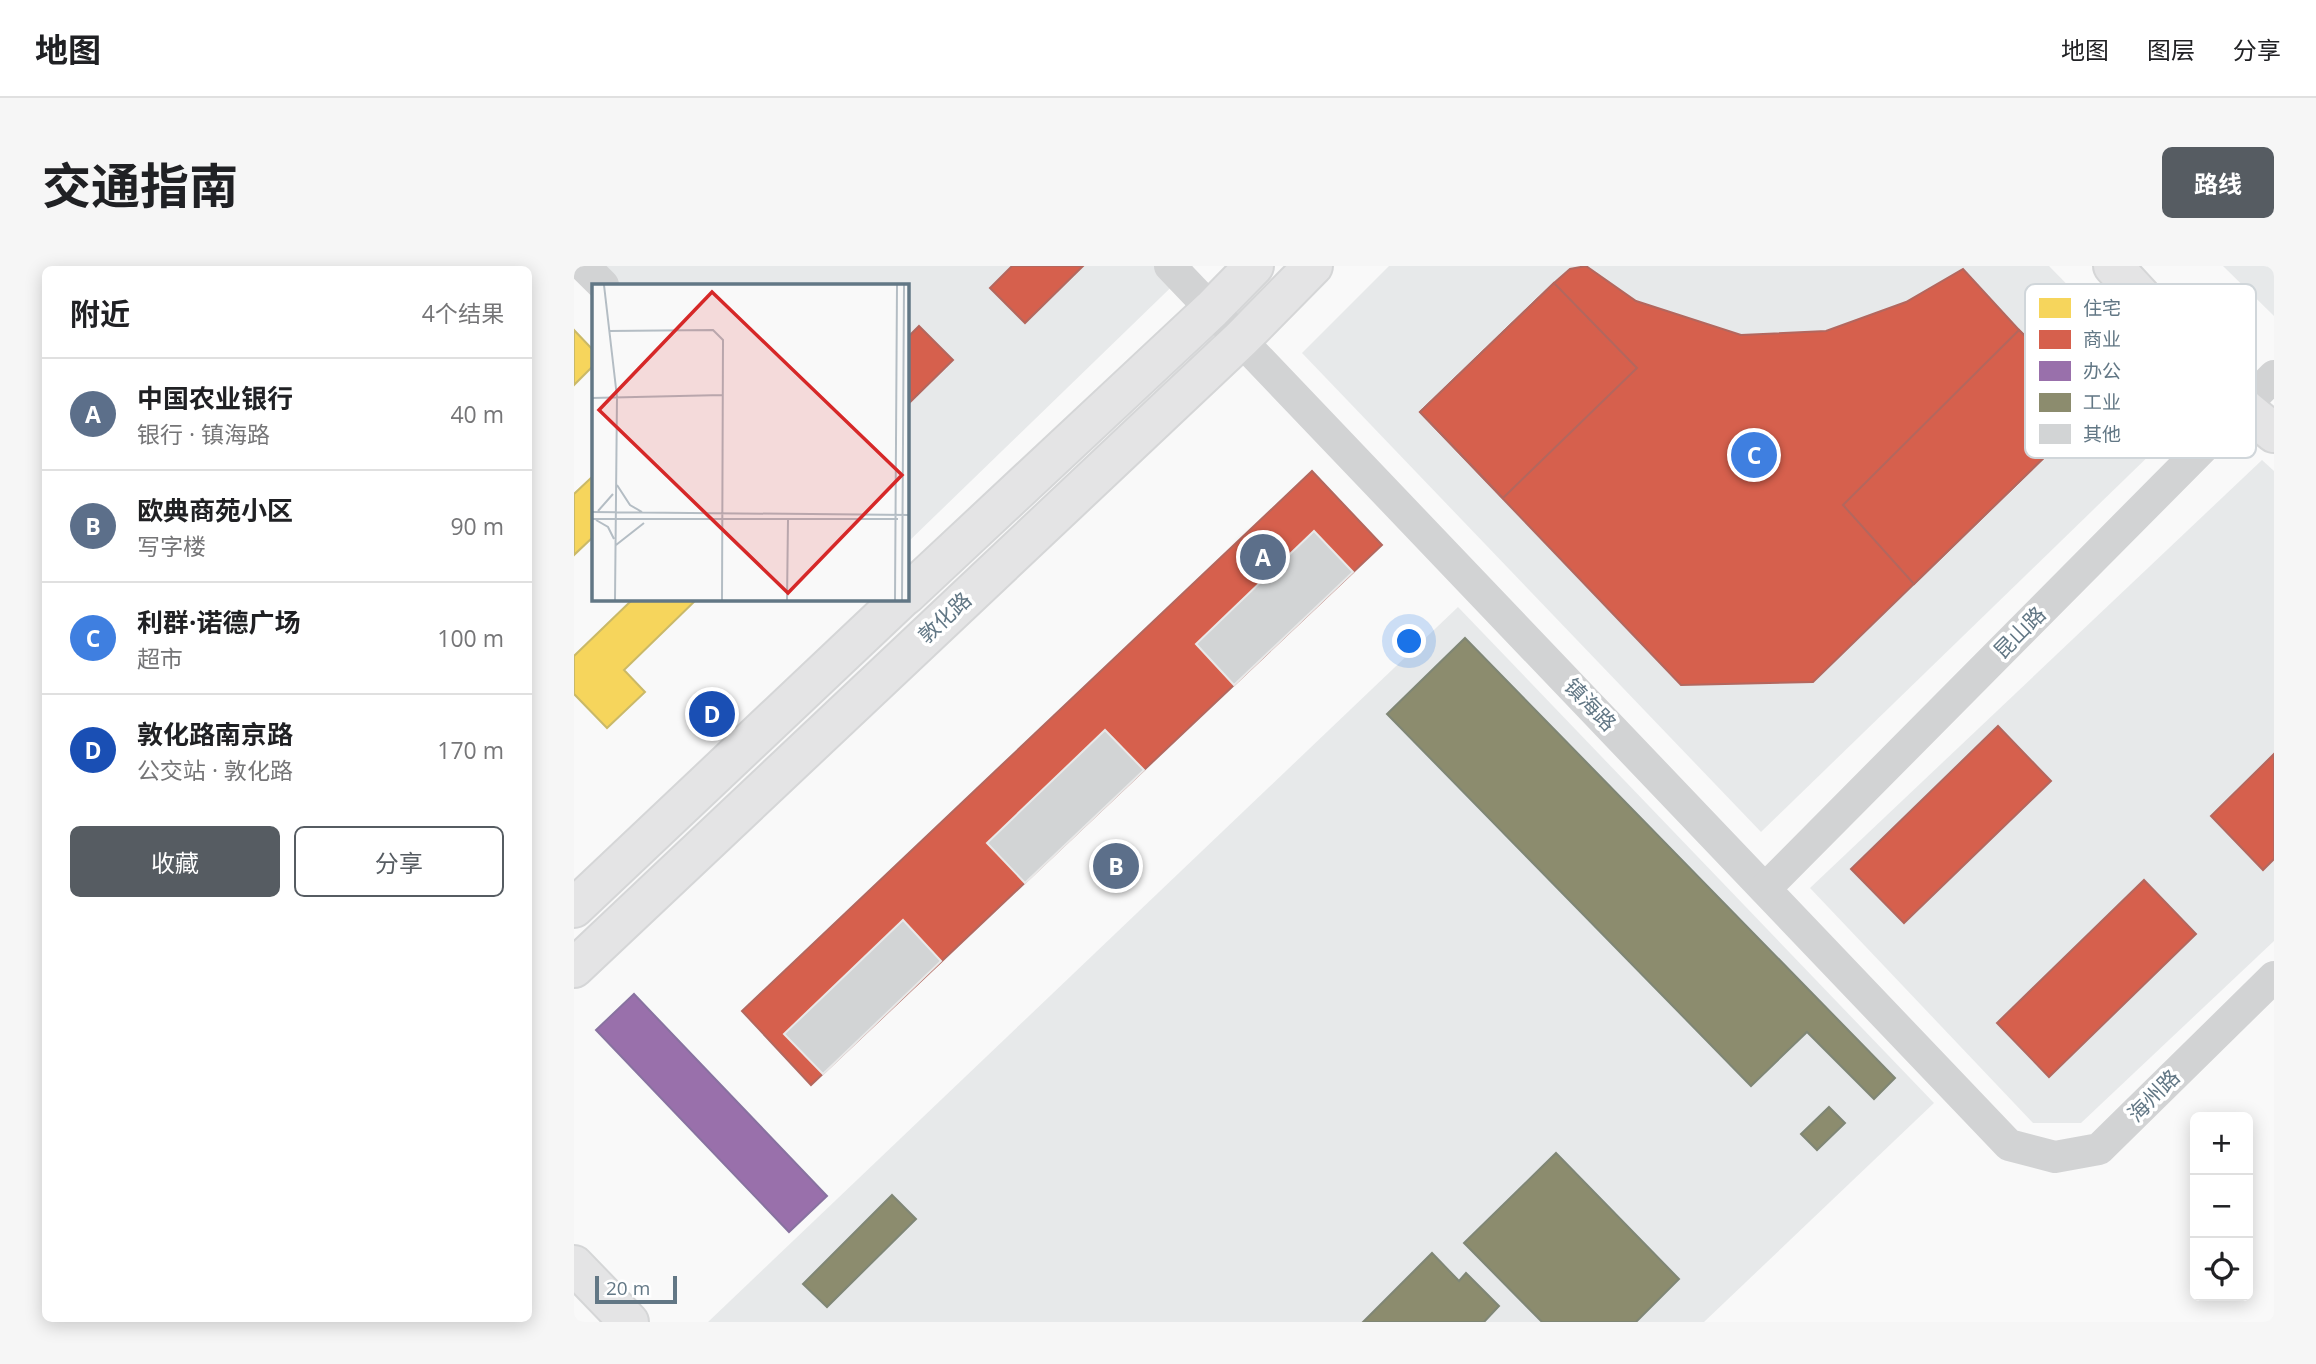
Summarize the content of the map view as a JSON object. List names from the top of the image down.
{
  "streets": {
    "main road": ["敦化路"],
    "street": ["昆山路", "镇海路", "海州路"]
  },
  "crossings": [
    ["敦化路", "镇海路"],
    ["昆山路", "镇海路"],
    ["镇海路", "海州路"]
  ],
  "legend": [
    "住宅",
    "商业",
    "办公",
    "工业",
    "其他"
  ],
  "scale_bar": "20 m",
  "page": {
    "header": "地图",
    "nav": ["地图", "图层", "分享"],
    "title": "交通指南",
    "buttons": [
      "路线",
      ["收藏", "分享"]
    ],
    "heading": ["附近", "4个结果"],
    "list": [
      {
        "mark": "A",
        "name": "中国农业银行",
        "note": "银行 · 镇海路",
        "value": "40 m"
      },
      {
        "mark": "B",
        "name": "欧典商苑小区",
        "note": "写字楼",
        "value": "90 m"
      },
      {
        "mark": "C",
        "name": "利群·诺德广场",
        "note": "超市",
        "value": "100 m"
      },
      {
        "mark": "D",
        "name": "敦化路南京路",
        "note": "公交站 · 敦化路",
        "value": "170 m"
      }
    ],
    "pins": [
      "C",
      "A",
      "D",
      "B"
    ],
    "map_buttons": ["+", "−"],
    "scale": "20 m"
  }
}
